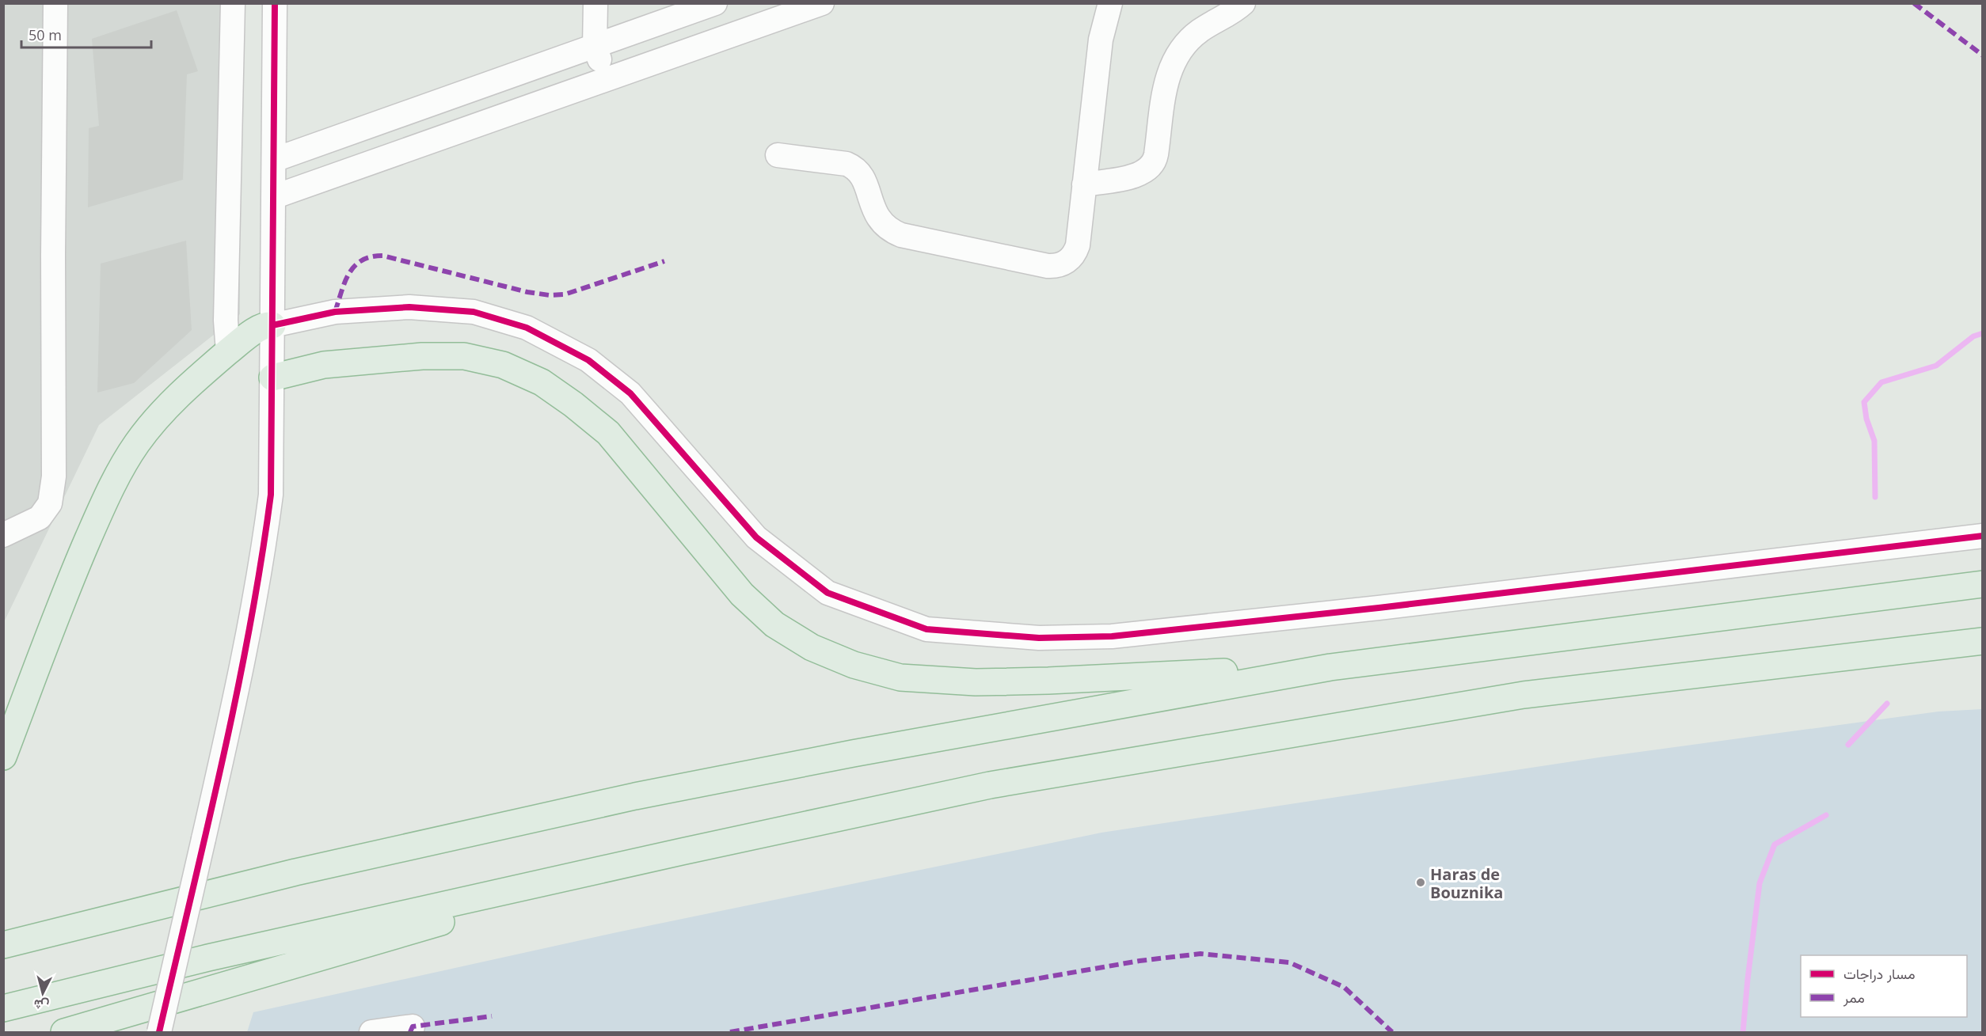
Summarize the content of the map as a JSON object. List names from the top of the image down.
{
  "places": ["Haras de Bouznika"],
  "legend": ["مسار دراجات", "ممر"],
  "scale_bar": "50 m",
  "north": "bottom"
}
